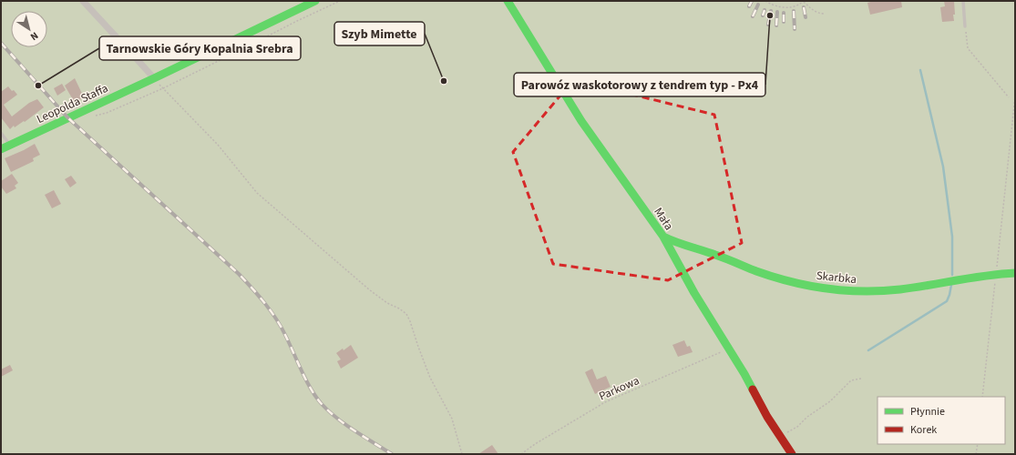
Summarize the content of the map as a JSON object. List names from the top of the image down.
{
  "streets": {
    "street": ["Leopolda Staffa", "Mała", "Skarbka"],
    "path": ["Parkowa"]
  },
  "crossings": [
    ["Mała", "Skarbka"],
    ["Mała", "Parkowa"]
  ],
  "places": ["Parowóz waskotorowy z tendrem typ - Px4", "Szyb Mimette", "Tarnowskie Góry Kopalnia Srebra"],
  "legend": ["Płynnie", "Korek"],
  "north": "bottom right"
}
